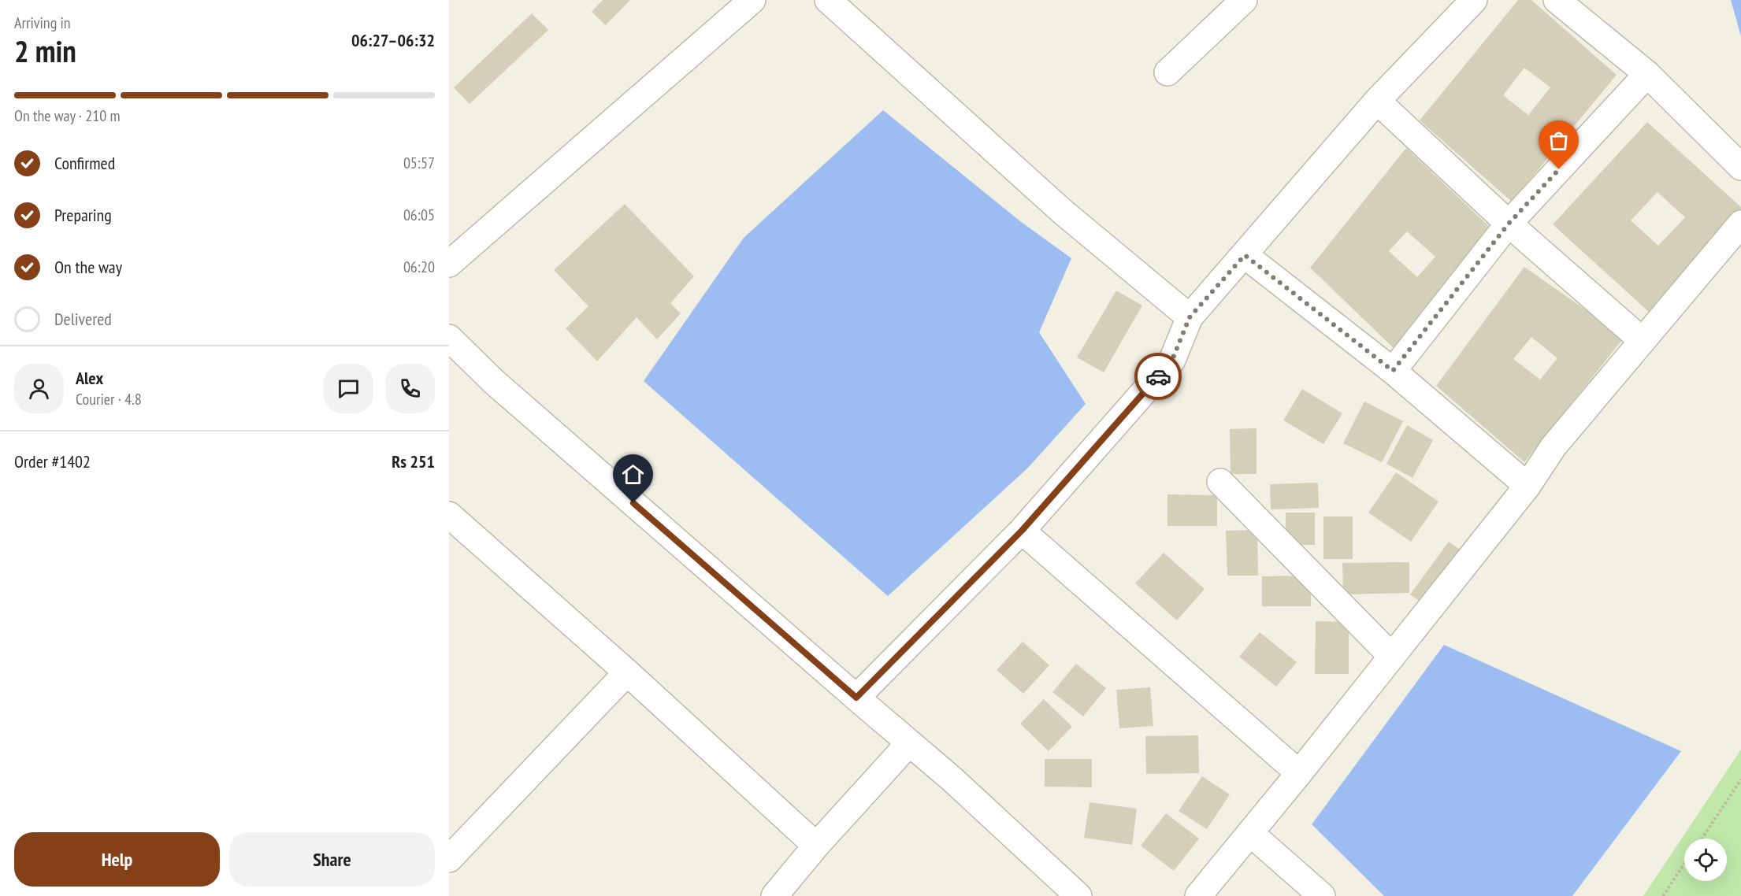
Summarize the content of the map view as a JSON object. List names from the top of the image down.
{
  "page": {
    "heading": ["2 min", "Arriving in", "06:27–06:32"],
    "panel": [
      "Alex",
      "Courier · 4.8",
      "Order #1402",
      "Rs 251"
    ],
    "bar": "On the way · 210 m",
    "list": [
      ["Confirmed", "05:57"],
      ["Preparing", "06:05"],
      ["On the way", "06:20"],
      "Delivered"
    ],
    "buttons": ["Help", "Share"]
  }
}
